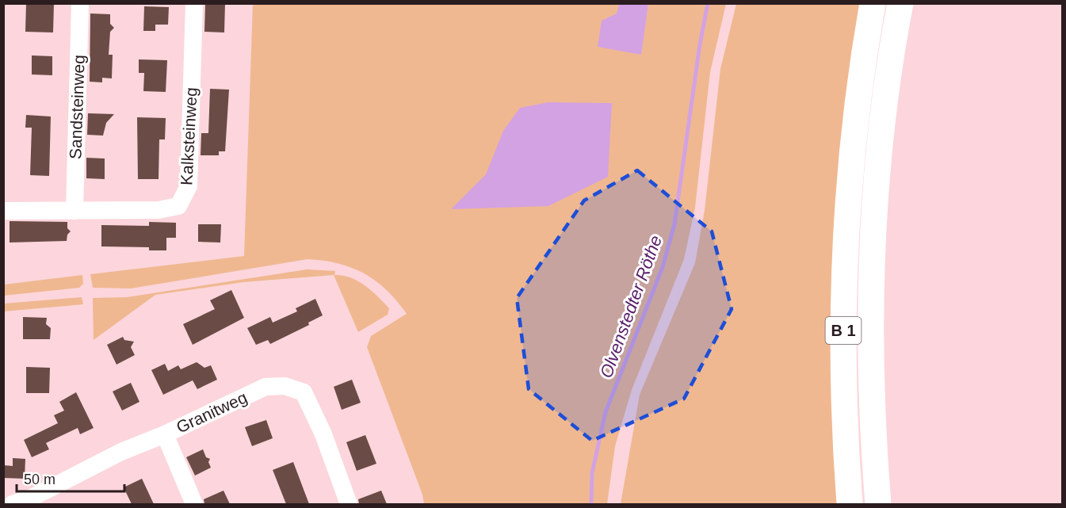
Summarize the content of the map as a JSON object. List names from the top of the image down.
{
  "streets": {
    "main road": ["B 1"],
    "street": ["Sandsteinweg", "Kalksteinweg", "Granitweg"]
  },
  "crossings": [
    ["Sandsteinweg", "Kalksteinweg"]
  ],
  "water": ["Olvenstedter Röthe"],
  "scale_bar": "50 m"
}
